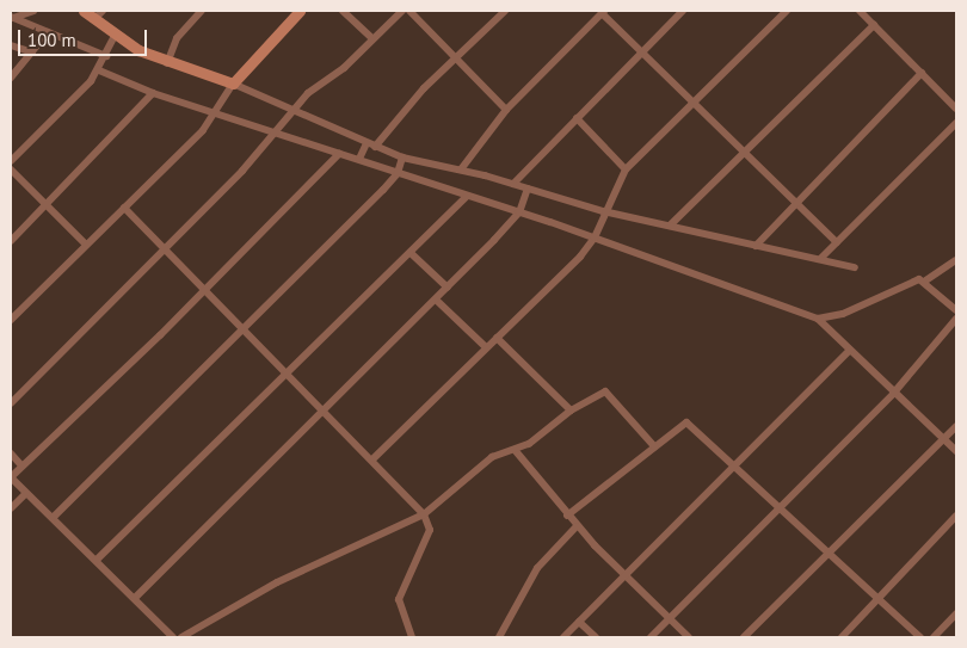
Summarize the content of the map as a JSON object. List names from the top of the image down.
{
  "scale_bar": "100 m"
}
